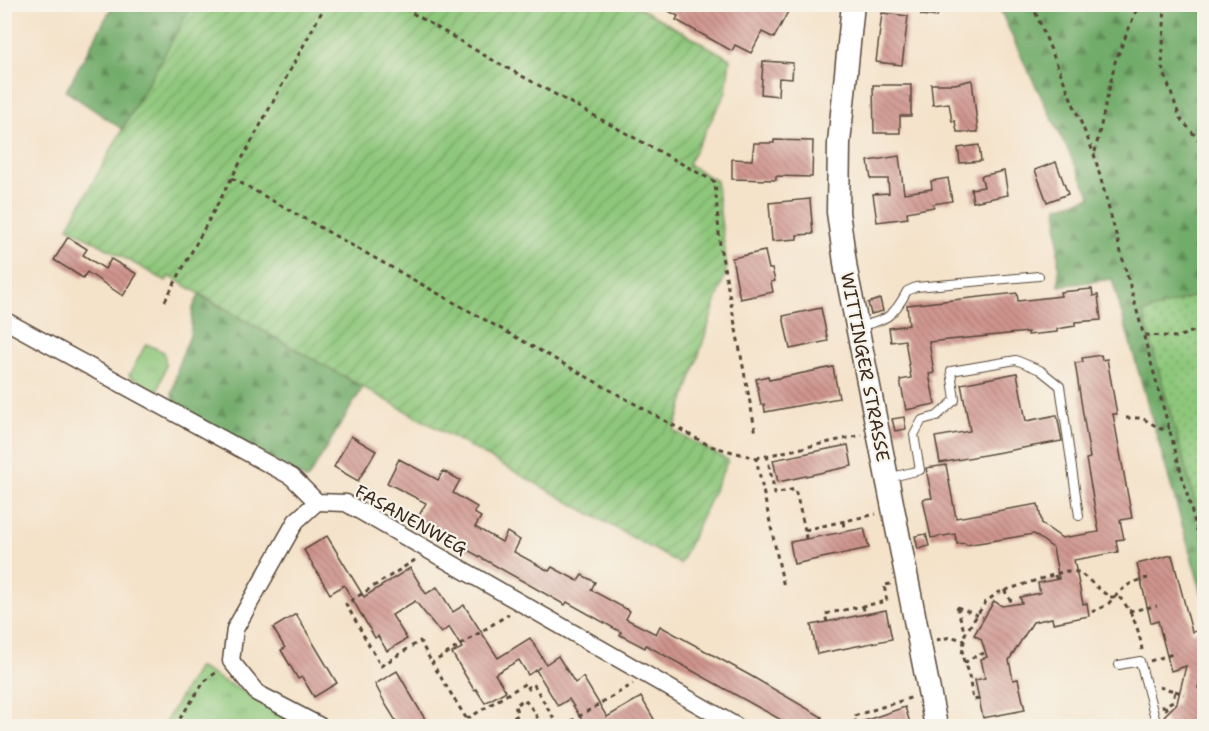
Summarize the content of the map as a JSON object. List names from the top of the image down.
{
  "streets": {
    "main road": ["WITTINGER STRASSE"],
    "street": ["FASANENWEG"]
  }
}
